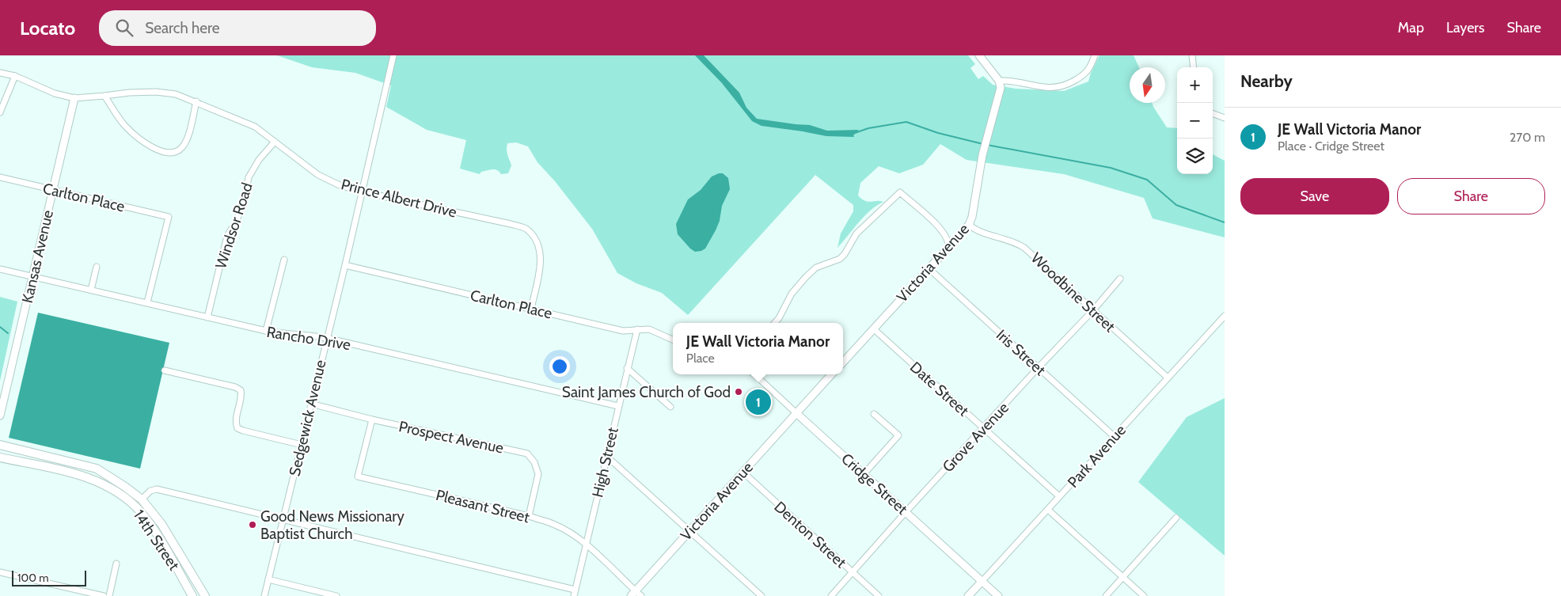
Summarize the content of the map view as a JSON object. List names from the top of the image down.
{
  "streets": {
    "main road": ["14th Street"],
    "street": [
      "Carlton Place",
      "Prince Albert Drive",
      "Windsor Road",
      "Kansas Avenue",
      "Victoria Avenue",
      "Woodbine Street",
      "Rancho Drive",
      "Iris Street",
      "Date Street",
      "Sedgewick Avenue",
      "Prospect Avenue",
      "Grove Avenue",
      "Park Avenue",
      "High Street",
      "Cridge Street",
      "Pleasant Street",
      "Denton Street"
    ]
  },
  "crossings": [
    ["Carlton Place", "Prince Albert Drive"],
    ["Carlton Place", "Kansas Avenue"],
    ["Carlton Place", "Rancho Drive"],
    ["Carlton Place", "Sedgewick Avenue"],
    ["Carlton Place", "High Street"],
    ["Prince Albert Drive", "Windsor Road"],
    ["Prince Albert Drive", "Kansas Avenue"],
    ["Prince Albert Drive", "Sedgewick Avenue"],
    ["Windsor Road", "Rancho Drive"],
    ["Kansas Avenue", "Rancho Drive"],
    ["Victoria Avenue", "Woodbine Street"],
    ["Victoria Avenue", "Iris Street"],
    ["Victoria Avenue", "Date Street"],
    ["Victoria Avenue", "Cridge Street"],
    ["Victoria Avenue", "Pleasant Street"],
    ["Victoria Avenue", "Denton Street"],
    ["Woodbine Street", "Grove Avenue"],
    ["Woodbine Street", "Park Avenue"],
    ["Rancho Drive", "Sedgewick Avenue"],
    ["Rancho Drive", "High Street"],
    ["Iris Street", "Grove Avenue"],
    ["Iris Street", "Park Avenue"],
    ["Date Street", "Grove Avenue"],
    ["Date Street", "Park Avenue"],
    ["Sedgewick Avenue", "Prospect Avenue"],
    ["Prospect Avenue", "Pleasant Street"],
    ["Grove Avenue", "Cridge Street"],
    ["Grove Avenue", "Denton Street"],
    ["Park Avenue", "Cridge Street"],
    ["High Street", "Pleasant Street"]
  ],
  "places": ["Saint James Church of God", "Good News Missionary Baptist Church"],
  "scale_bar": "100 m",
  "north": "bottom",
  "page": {
    "header": "Locato",
    "search": "Search here",
    "nav": ["Map", "Layers", "Share"],
    "heading": "Nearby",
    "map_buttons": ["+", "−"],
    "list": [
      {
        "mark": "1",
        "name": "JE Wall Victoria Manor",
        "note": "Place · Cridge Street",
        "value": "270 m"
      }
    ],
    "buttons": ["Save", "Share"],
    "popup": ["JE Wall Victoria Manor", "Place"],
    "pins": "1",
    "scale": "100 m"
  }
}
